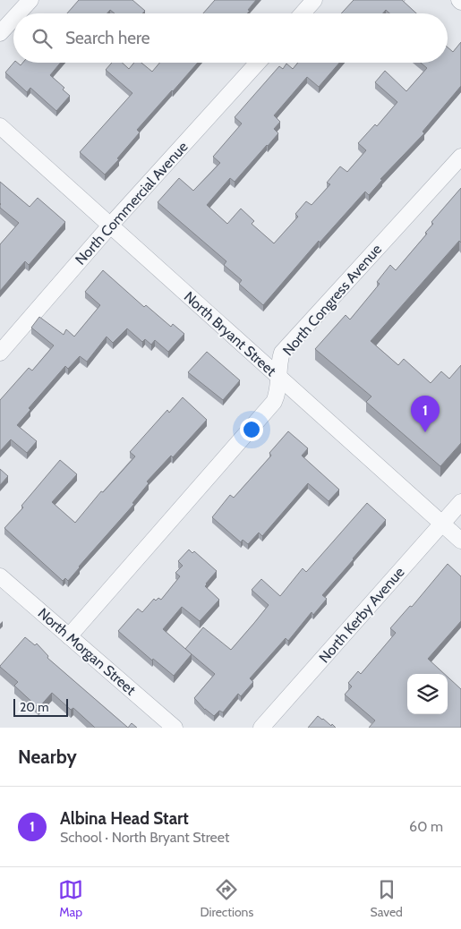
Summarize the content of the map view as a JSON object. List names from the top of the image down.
{
  "streets": {
    "street": [
      "North Commercial Avenue",
      "North Congress Avenue",
      "North Bryant Street",
      "North Kerby Avenue",
      "North Morgan Street"
    ]
  },
  "crossings": [
    ["North Commercial Avenue", "North Bryant Street"],
    ["North Congress Avenue", "North Bryant Street"],
    ["North Congress Avenue", "North Morgan Street"],
    ["North Bryant Street", "North Kerby Avenue"]
  ],
  "scale_bar": "20 m",
  "page": {
    "search": "Search here",
    "pins": "1",
    "scale": "20 m",
    "heading": "Nearby",
    "list": [
      {
        "mark": "1",
        "name": "Albina Head Start",
        "note": "School · North Bryant Street",
        "value": "60 m"
      }
    ],
    "nav": ["Map", "Directions", "Saved"]
  }
}
